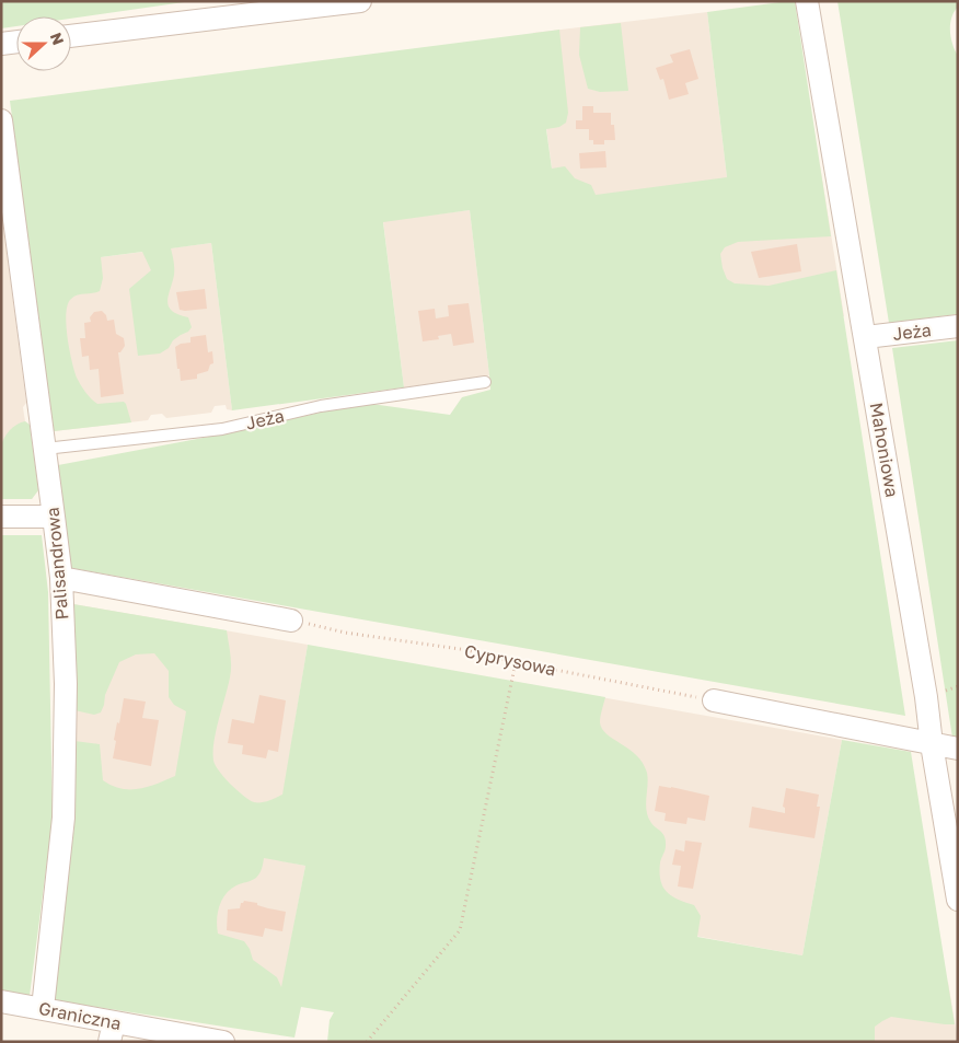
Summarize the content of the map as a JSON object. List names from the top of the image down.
{
  "streets": {
    "street": [
      "Jeża",
      "Mahoniowa",
      "Palisandrowa",
      "Graniczna"
    ],
    "path": ["Cyprysowa"]
  },
  "crossings": [
    ["Jeża", "Mahoniowa"],
    ["Jeża", "Palisandrowa"],
    ["Palisandrowa", "Graniczna"]
  ],
  "north": "right"
}
